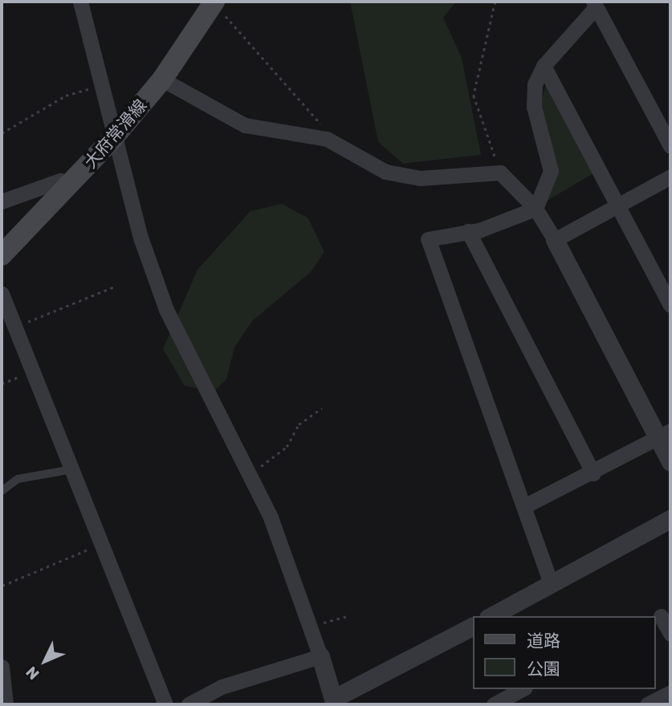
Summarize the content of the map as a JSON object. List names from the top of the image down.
{
  "streets": {
    "main road": ["大府常滑線"]
  },
  "legend": ["道路", "公園"],
  "north": "bottom left"
}
